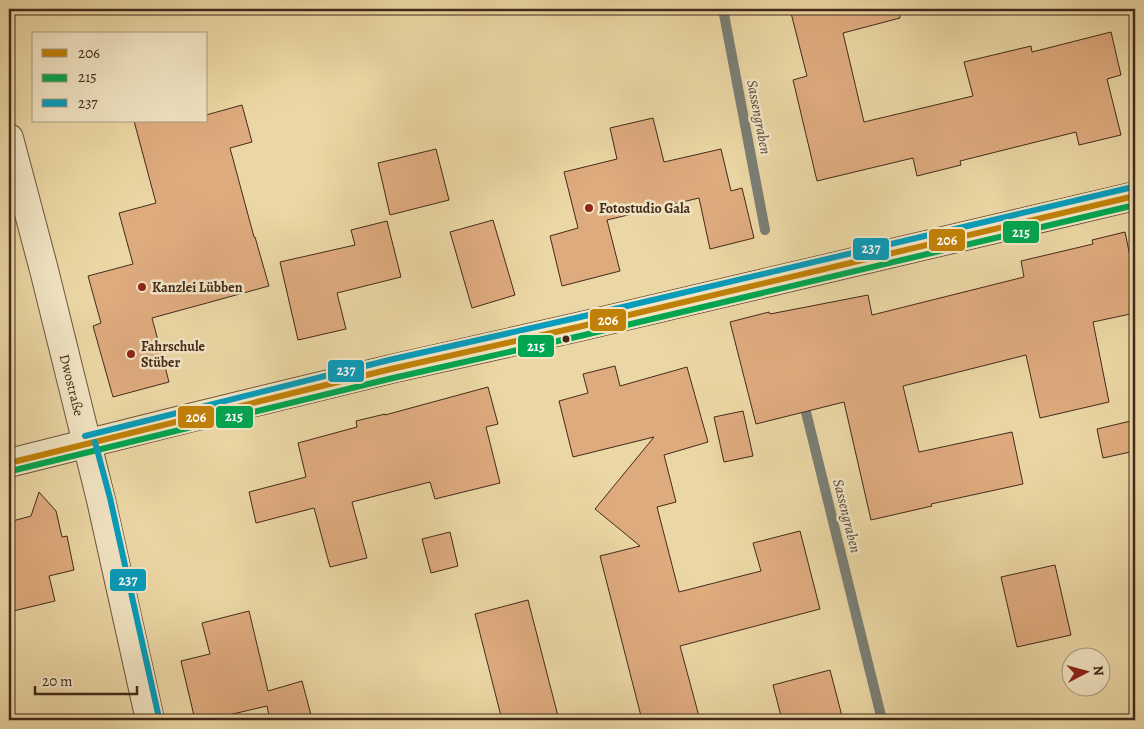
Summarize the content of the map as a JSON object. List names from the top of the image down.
{
  "streets": {
    "street": ["Dwostraße"]
  },
  "water": ["Sassengraben"],
  "places": ["Fotostudio Gala", "Kanzlei Lübben", "Fahrschule Stüber"],
  "lines": ["transit line 237", "transit line 206", "transit line 215"],
  "legend": ["206", "215", "237"],
  "scale_bar": "20 m",
  "north": "right"
}
